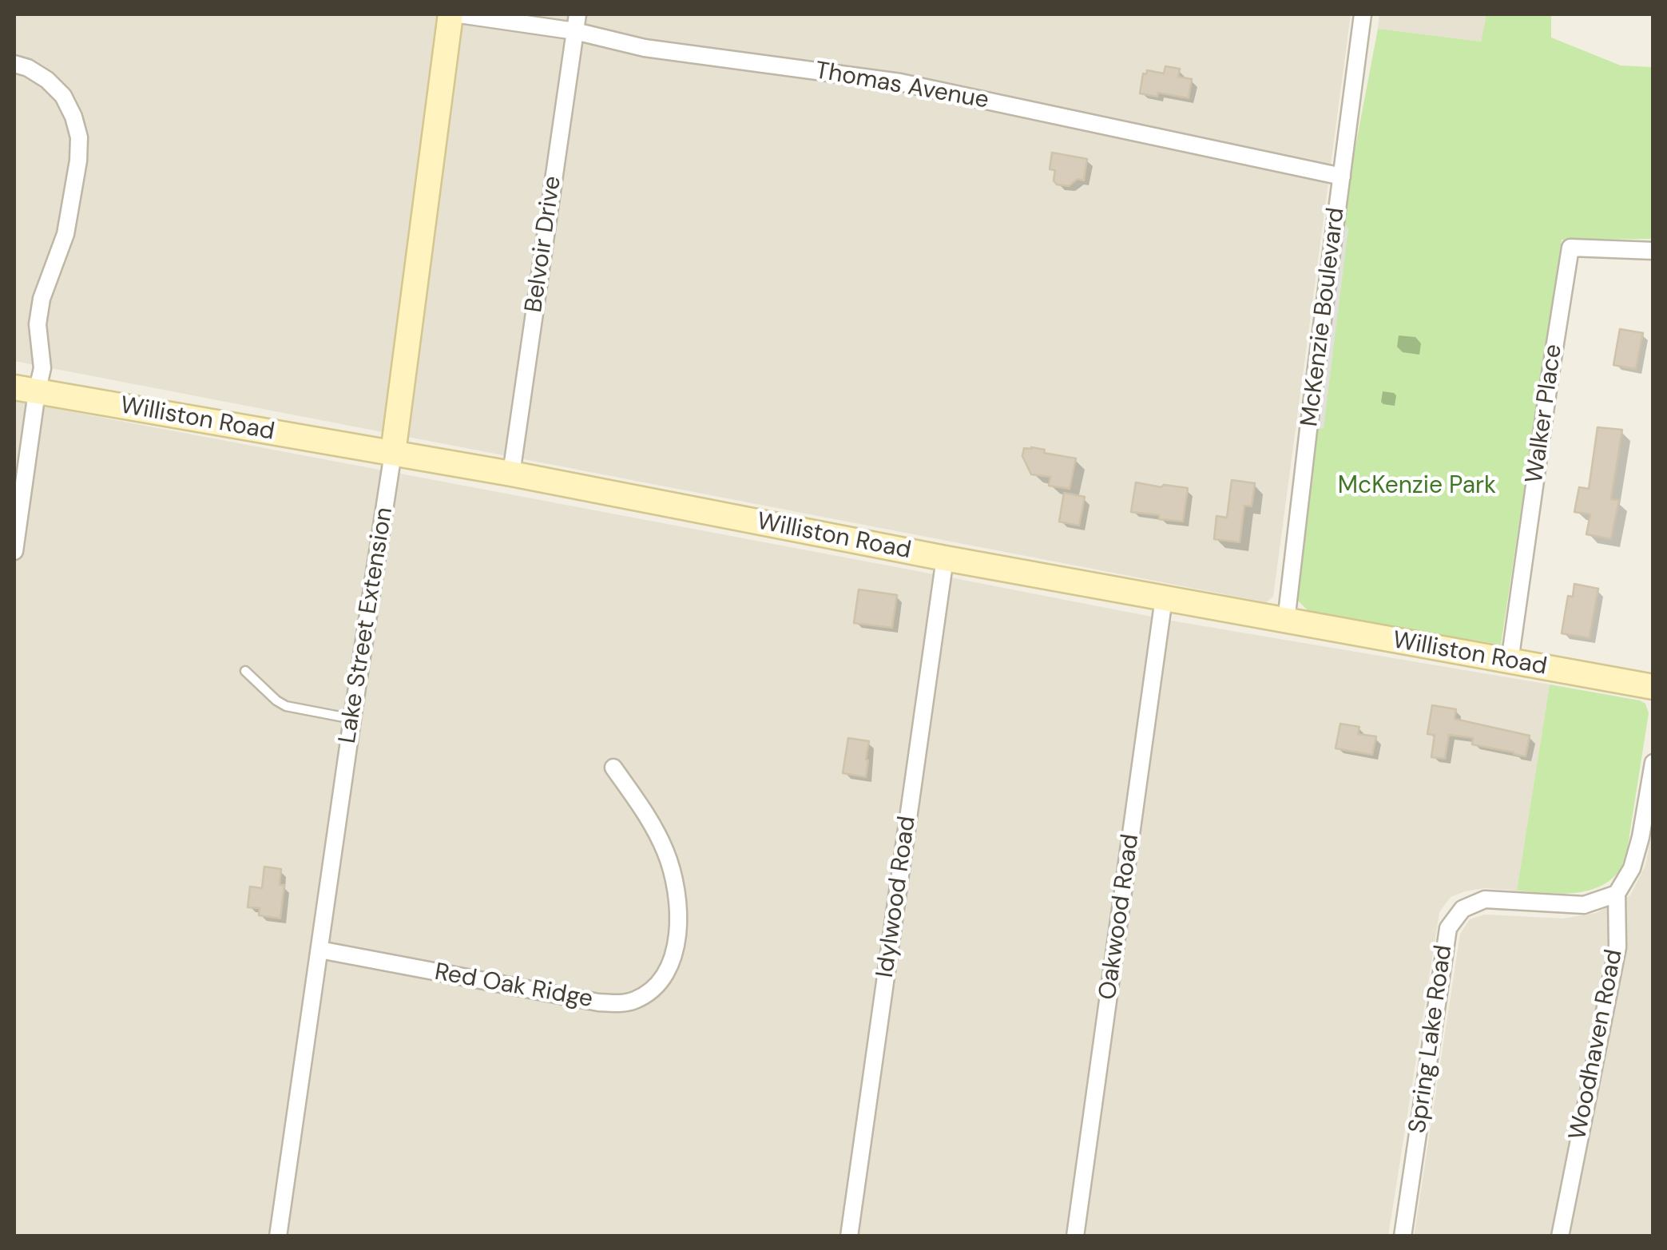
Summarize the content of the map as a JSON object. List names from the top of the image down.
{
  "streets": {
    "main road": ["Williston Road", "Lake Street Extension"],
    "street": [
      "Thomas Avenue",
      "Belvoir Drive",
      "McKenzie Boulevard",
      "Walker Place",
      "Idylwood Road",
      "Oakwood Road",
      "Red Oak Ridge",
      "Spring Lake Road",
      "Woodhaven Road"
    ]
  },
  "crossings": [
    ["Thomas Avenue", "Belvoir Drive"],
    ["Thomas Avenue", "McKenzie Boulevard"],
    ["Belvoir Drive", "Williston Road"],
    ["McKenzie Boulevard", "Williston Road"],
    ["Walker Place", "Williston Road"],
    ["Williston Road", "Lake Street Extension"],
    ["Williston Road", "Idylwood Road"],
    ["Williston Road", "Oakwood Road"],
    ["Lake Street Extension", "Red Oak Ridge"],
    ["Spring Lake Road", "Woodhaven Road"]
  ],
  "parks": ["McKenzie Park"]
}
